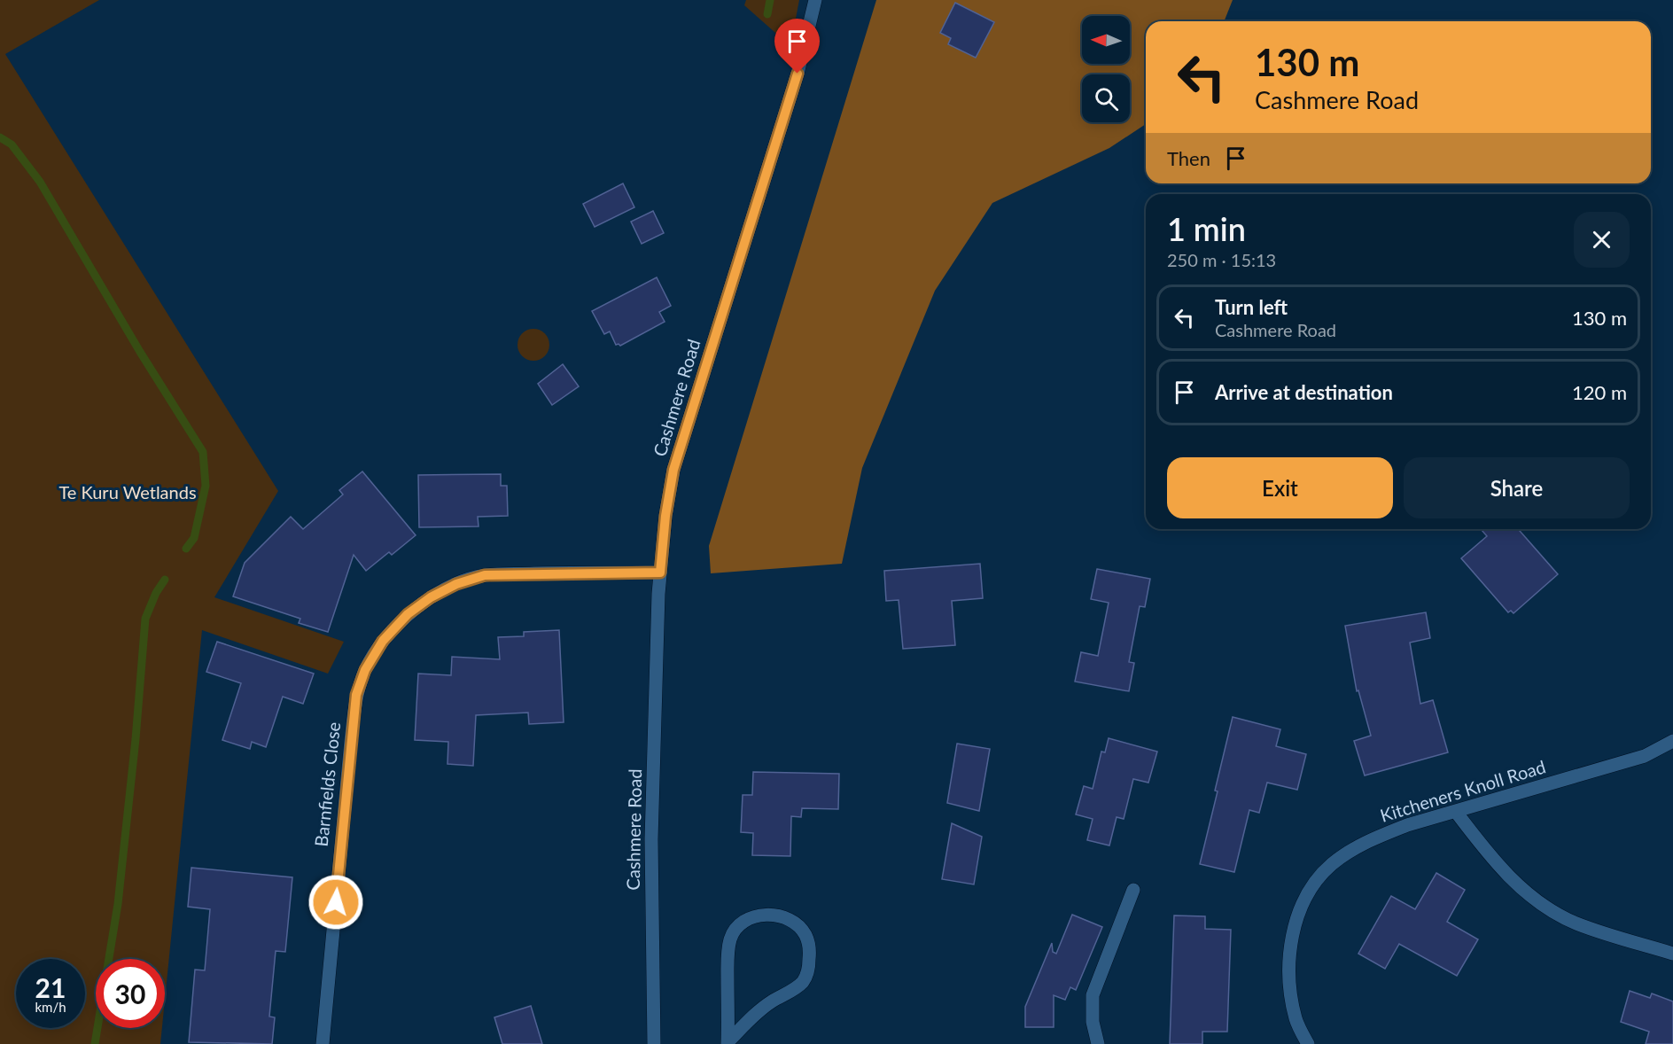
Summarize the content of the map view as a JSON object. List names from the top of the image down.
{
  "streets": {
    "street": ["Cashmere Road", "Barnfields Close", "Kitcheners Knoll Road"]
  },
  "crossings": [
    ["Cashmere Road", "Barnfields Close"]
  ],
  "parks": ["Te Kuru Wetlands"],
  "north": "left",
  "page": {
    "turn": ["130 m", "Cashmere Road"],
    "then": "Then",
    "heading": ["1 min", "250 m · 15:13"],
    "list": [
      {
        "name": "Turn left",
        "note": "Cashmere Road",
        "value": "130 m"
      },
      {
        "name": "Arrive at destination",
        "value": "120 m"
      }
    ],
    "buttons": ["Exit", "Share"],
    "speed": "21 km/h",
    "limit": "30"
  }
}
